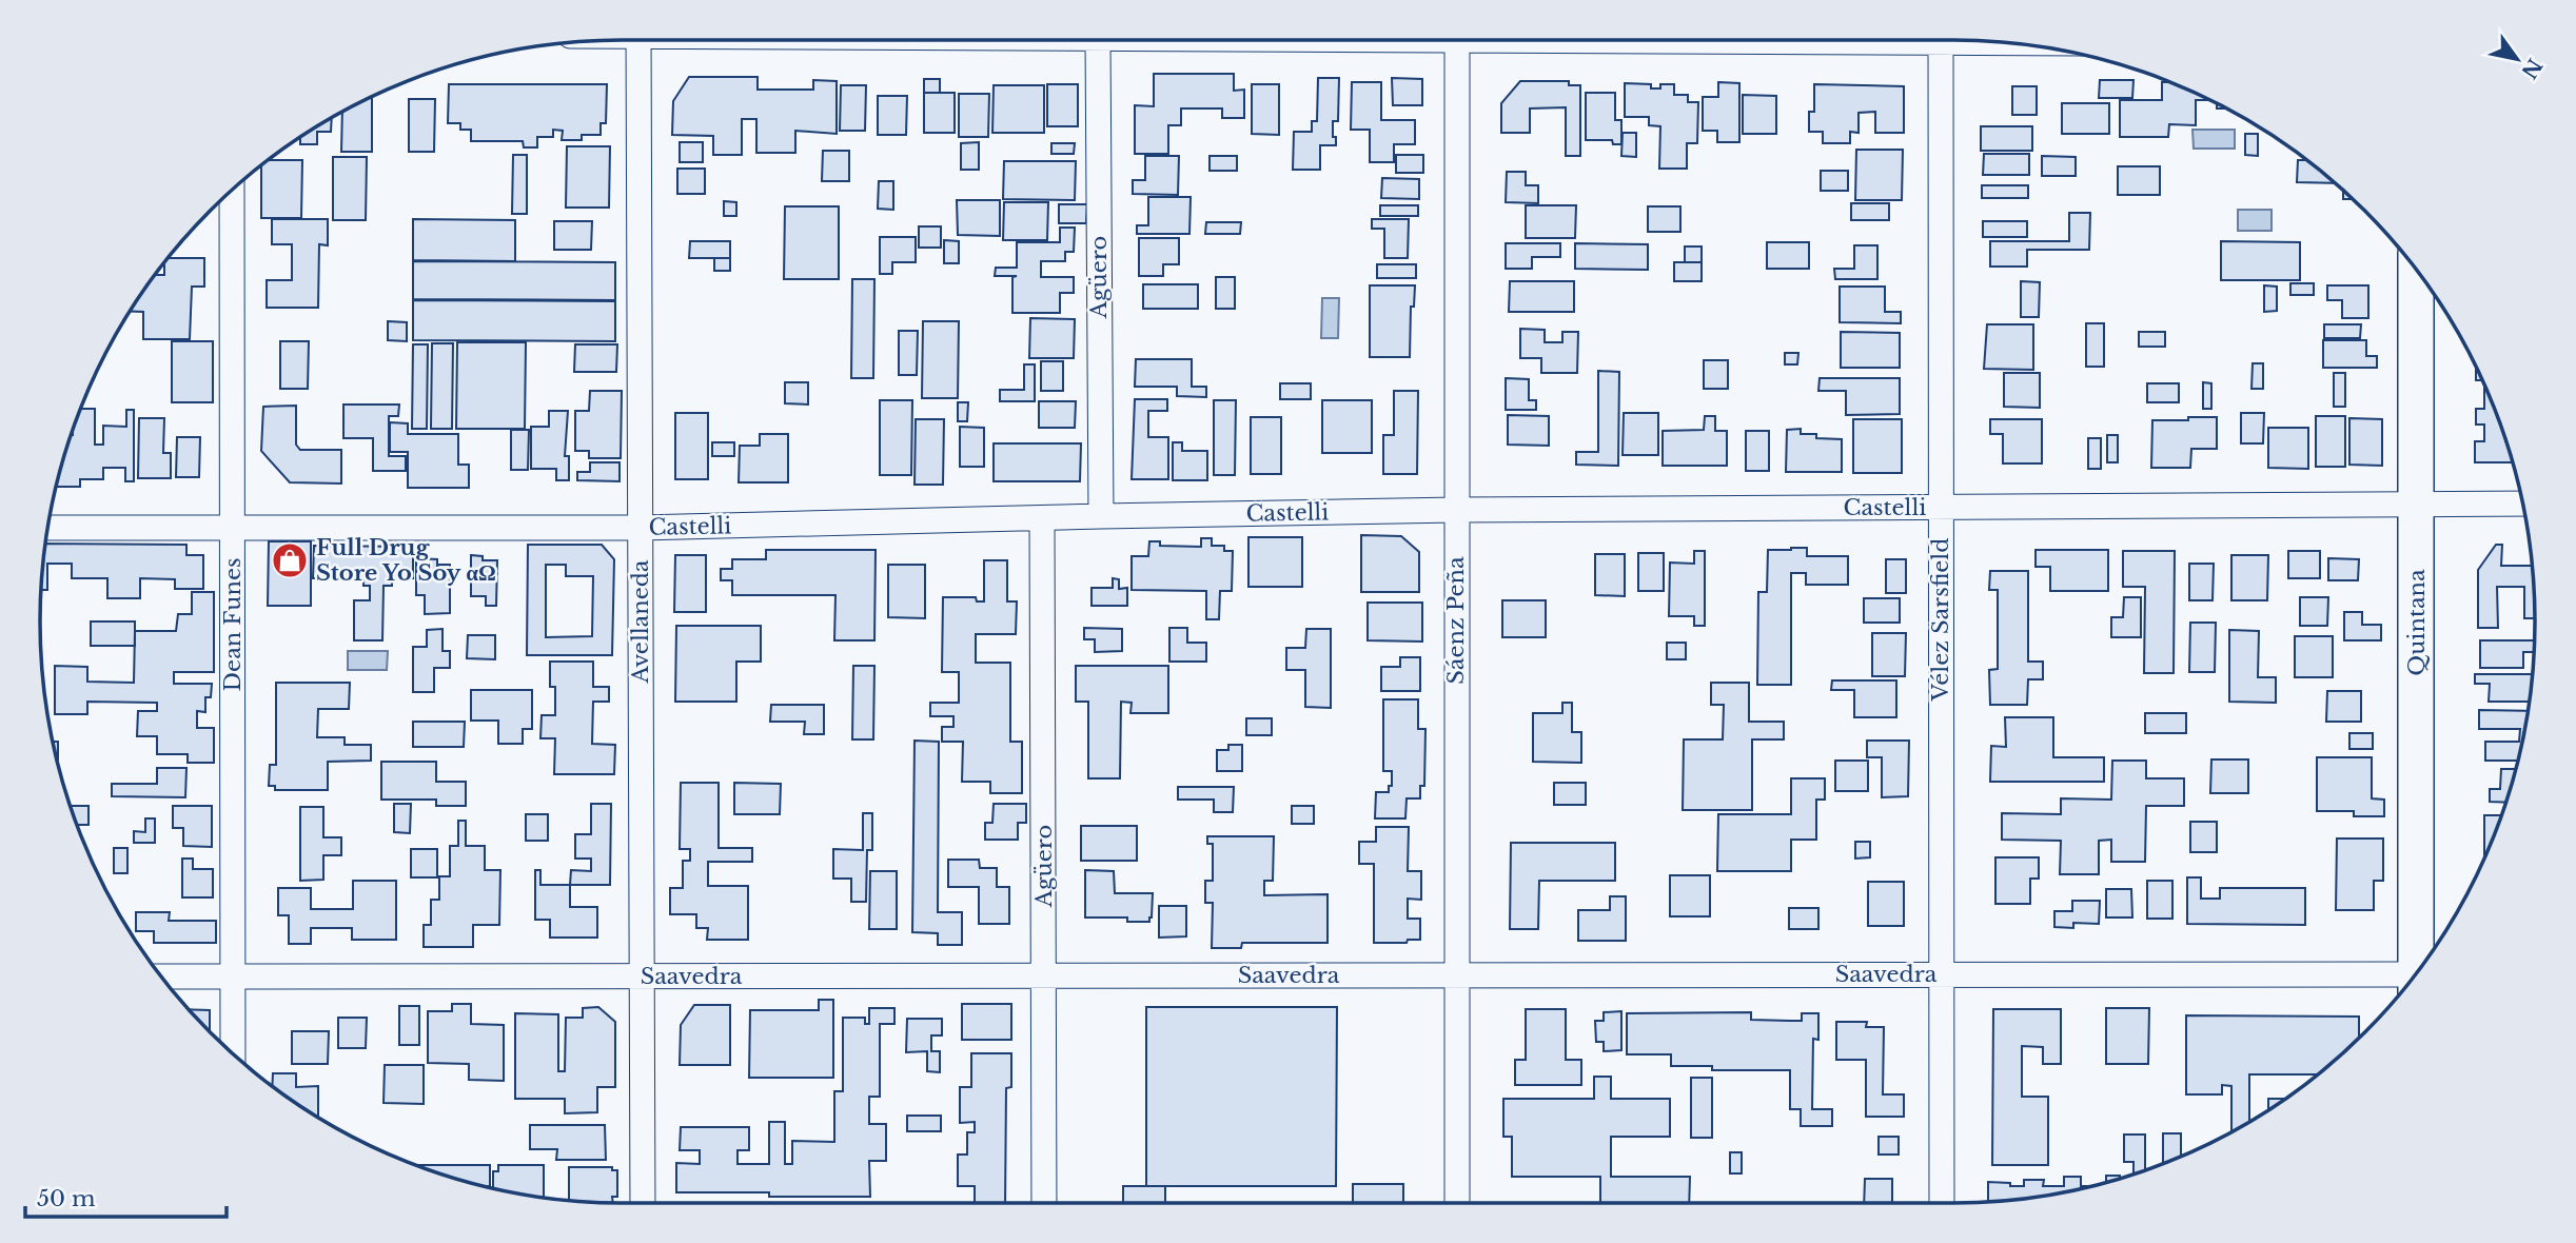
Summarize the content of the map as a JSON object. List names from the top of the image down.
{
  "streets": {
    "main road": ["Quintana"],
    "street": [
      "Agüero",
      "Castelli",
      "Vélez Sarsfield",
      "Sáenz Peña",
      "Avellaneda",
      "Dean Funes",
      "Saavedra"
    ]
  },
  "crossings": [
    ["Agüero", "Castelli"],
    ["Agüero", "Saavedra"],
    ["Castelli", "Vélez Sarsfield"],
    ["Castelli", "Sáenz Peña"],
    ["Castelli", "Avellaneda"],
    ["Castelli", "Quintana"],
    ["Castelli", "Dean Funes"],
    ["Vélez Sarsfield", "Saavedra"],
    ["Sáenz Peña", "Saavedra"],
    ["Avellaneda", "Saavedra"],
    ["Dean Funes", "Saavedra"]
  ],
  "places": {
    "shop": ["Full Drug Store Yo Soy αΩ"]
  },
  "scale_bar": "50 m",
  "north": "bottom right"
}
